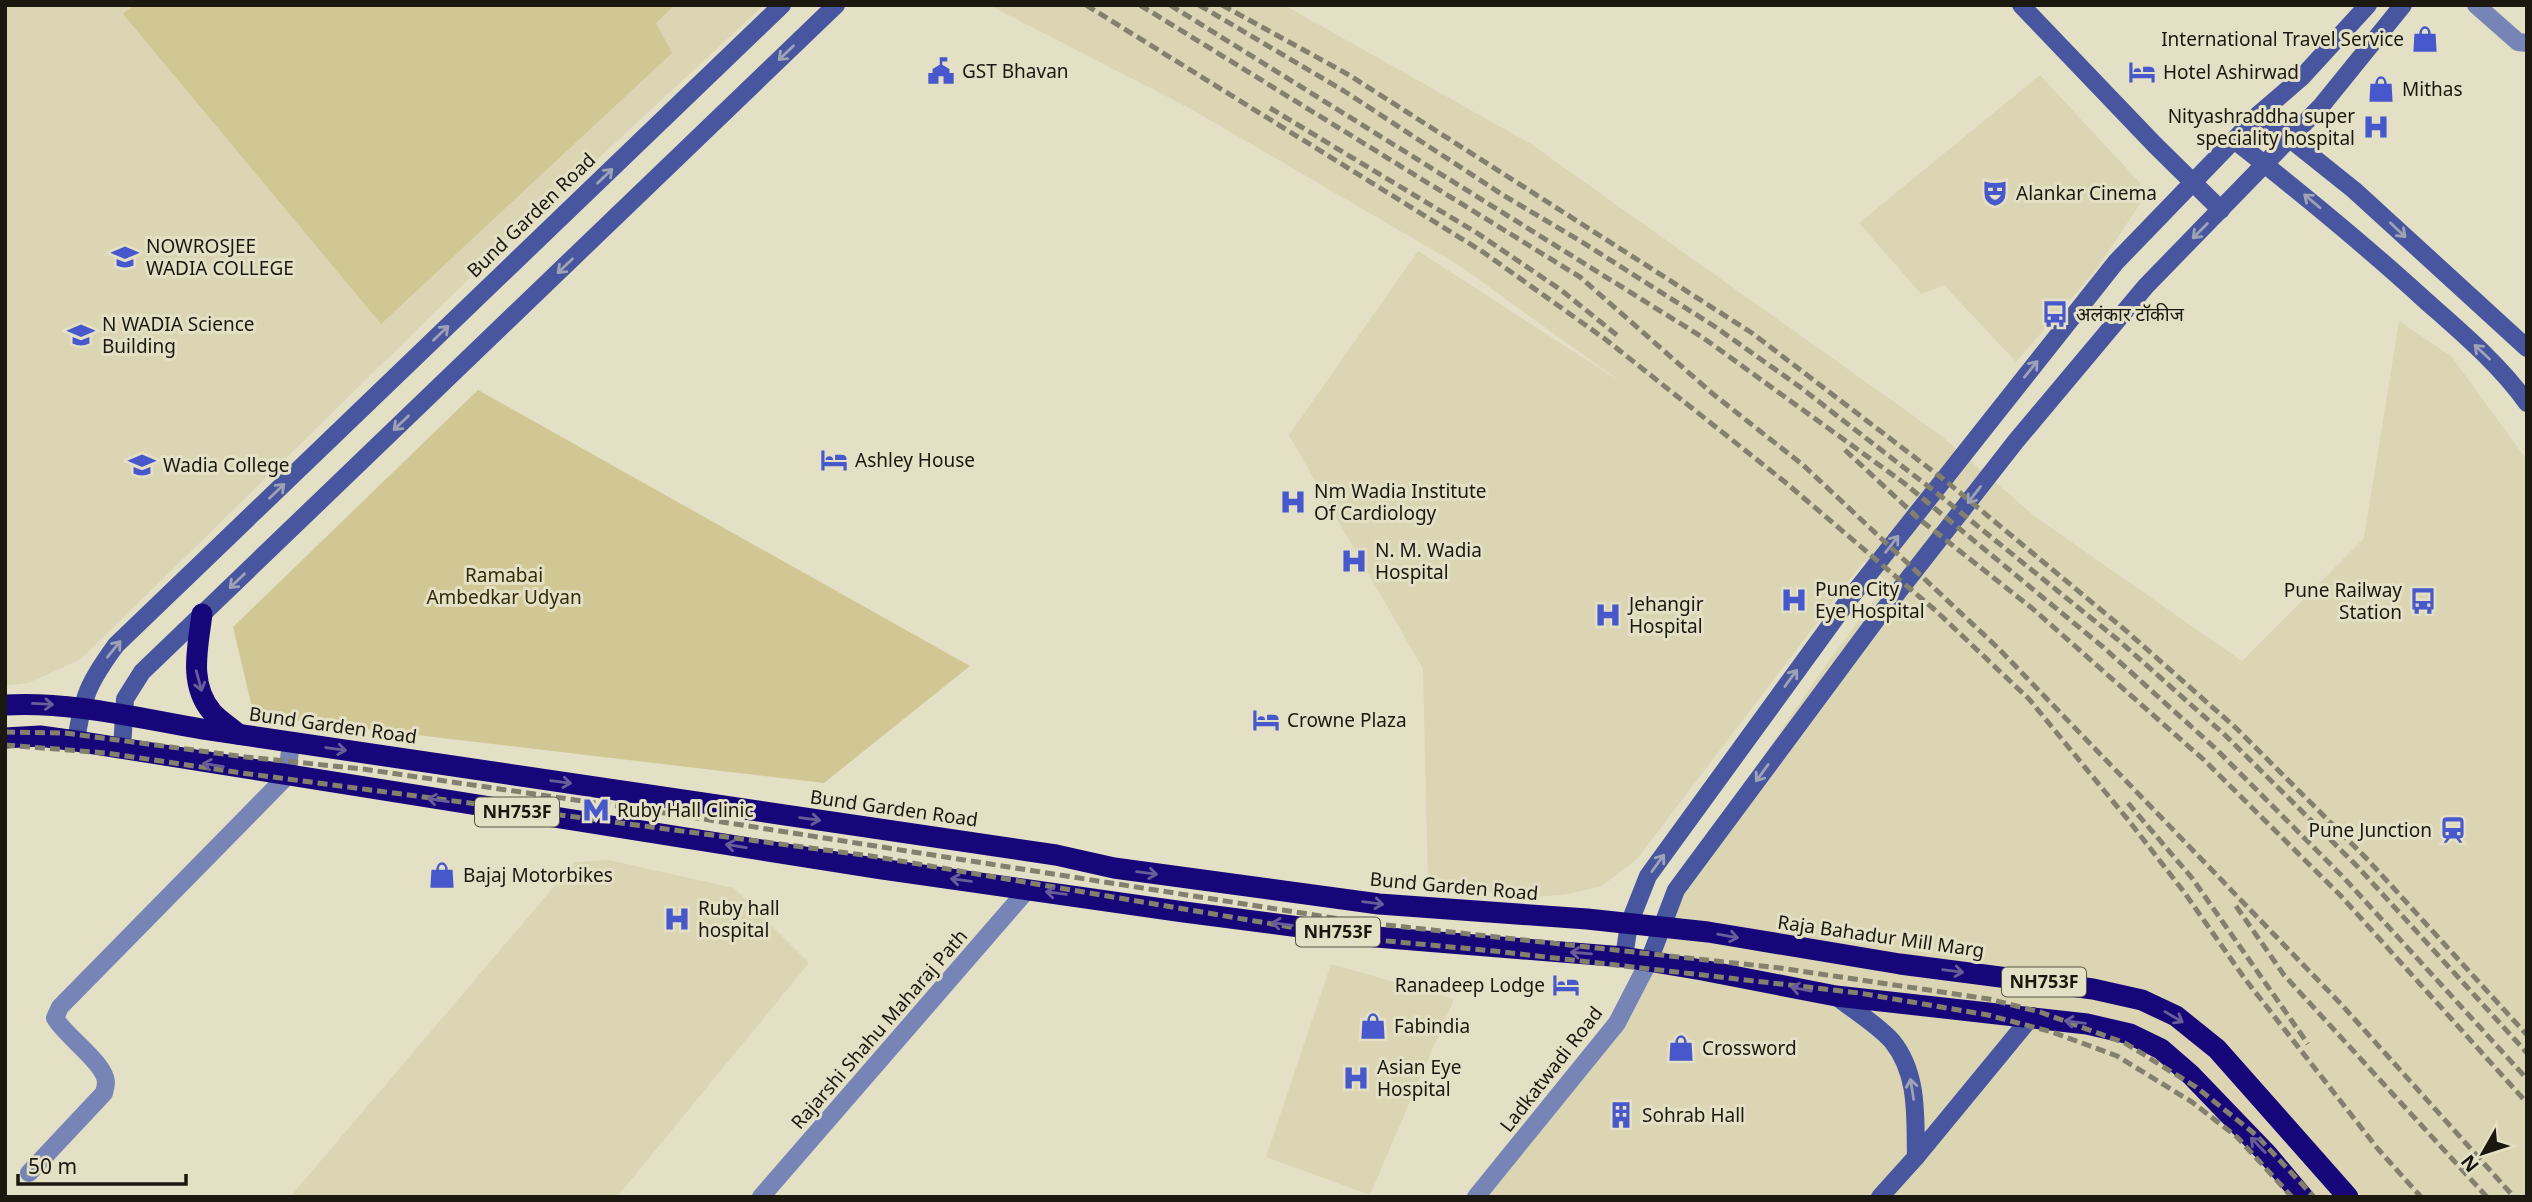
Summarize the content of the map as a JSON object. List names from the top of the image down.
{
  "streets": {
    "highway": ["Bund Garden Road", "NH753F", "Raja Bahadur Mill Marg"],
    "street": ["Rajarshi Shahu Maharaj Path", "Ladkatwadi Road"]
  },
  "crossings": [
    ["Bund Garden Road", "NH753F"],
    ["Bund Garden Road", "Raja Bahadur Mill Marg"],
    ["NH753F", "Rajarshi Shahu Maharaj Path"],
    ["NH753F", "Ladkatwadi Road"]
  ],
  "one_way": ["Bund Garden Road"],
  "parks": ["Ramabai Ambedkar Udyan"],
  "places": {
    "shop": [
      "International Travel Service",
      "Mithas",
      "Bajaj Motorbikes",
      "Fabindia",
      "Crossword"
    ],
    "public building": ["GST Bhavan"],
    "hotel": [
      "Hotel Ashirwad",
      "Ashley House",
      "Crowne Plaza",
      "Ranadeep Lodge"
    ],
    "hospital": [
      "Nityashraddha super speciality hospital",
      "Nm Wadia Institute Of Cardiology",
      "N. M. Wadia Hospital",
      "Pune City Eye Hospital",
      "Jehangir Hospital",
      "Ruby hall hospital",
      "Asian Eye Hospital"
    ],
    "theatre": ["Alankar Cinema"],
    "school or university": ["NOWROSJEE WADIA COLLEGE", "N WADIA Science Building", "Wadia College"],
    "bus stop": ["अलंकार टॉकीज", "Pune Railway Station"],
    "metro station": ["Ruby Hall Clinic"],
    "station": ["Pune Junction"],
    "building": ["Sohrab Hall"]
  },
  "scale_bar": "50 m",
  "north": "bottom left"
}
